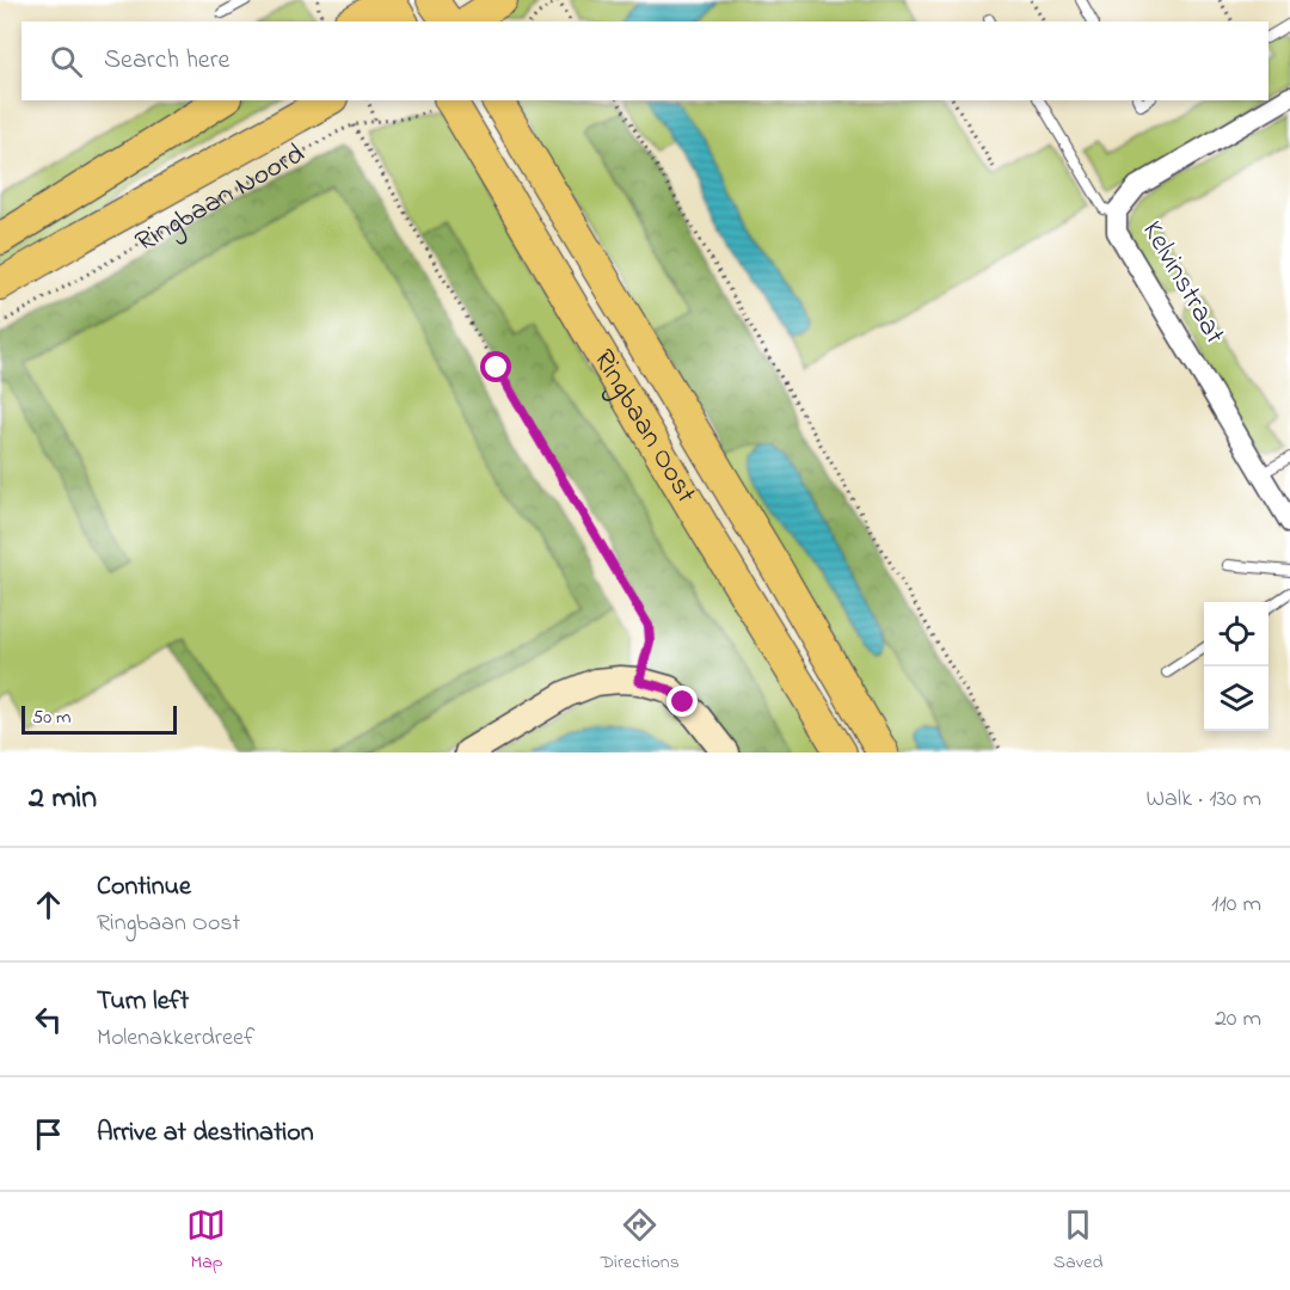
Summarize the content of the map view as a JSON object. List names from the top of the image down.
{
  "streets": {
    "main road": ["Ringbaan Noord", "Ringbaan Oost"],
    "street": ["Kelvinstraat"]
  },
  "crossings": [
    ["Ringbaan Noord", "Ringbaan Oost"]
  ],
  "scale_bar": "50 m",
  "page": {
    "search": "Search here",
    "scale": "50 m",
    "heading": ["2 min", "Walk · 130 m"],
    "list": [
      ["Continue", "Ringbaan Oost", "110 m"],
      ["Turn left", "Molenakkerdreef", "20 m"],
      "Arrive at destination"
    ],
    "nav": ["Map", "Directions", "Saved"]
  }
}
